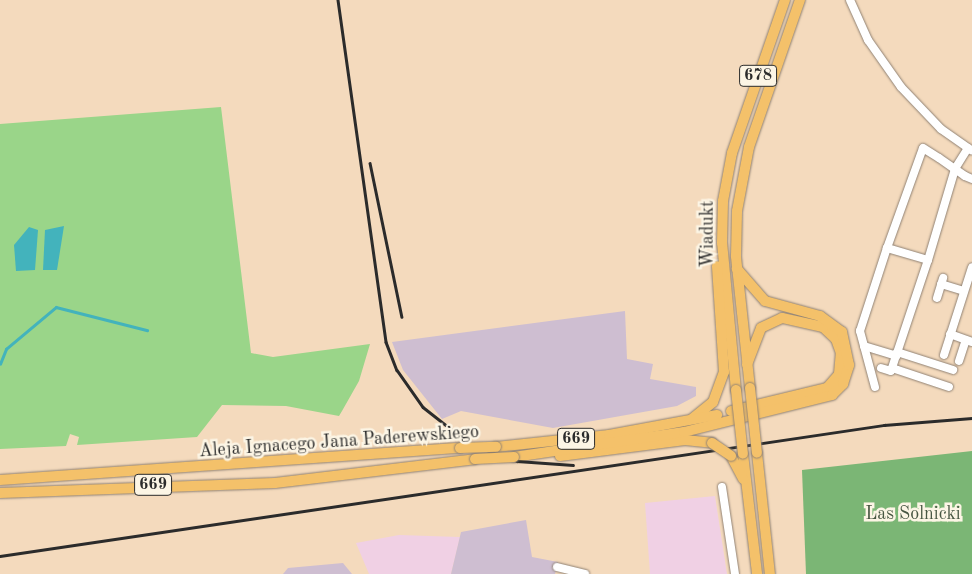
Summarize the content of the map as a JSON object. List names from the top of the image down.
{
  "streets": {
    "main road": [
      "678",
      "Wiadukt",
      "669",
      "Aleja Ignacego Jana Paderewskiego"
    ]
  },
  "crossings": [
    ["678", "Wiadukt"],
    ["Wiadukt", "Aleja Ignacego Jana Paderewskiego"]
  ],
  "parks": ["Las Solnicki"]
}
